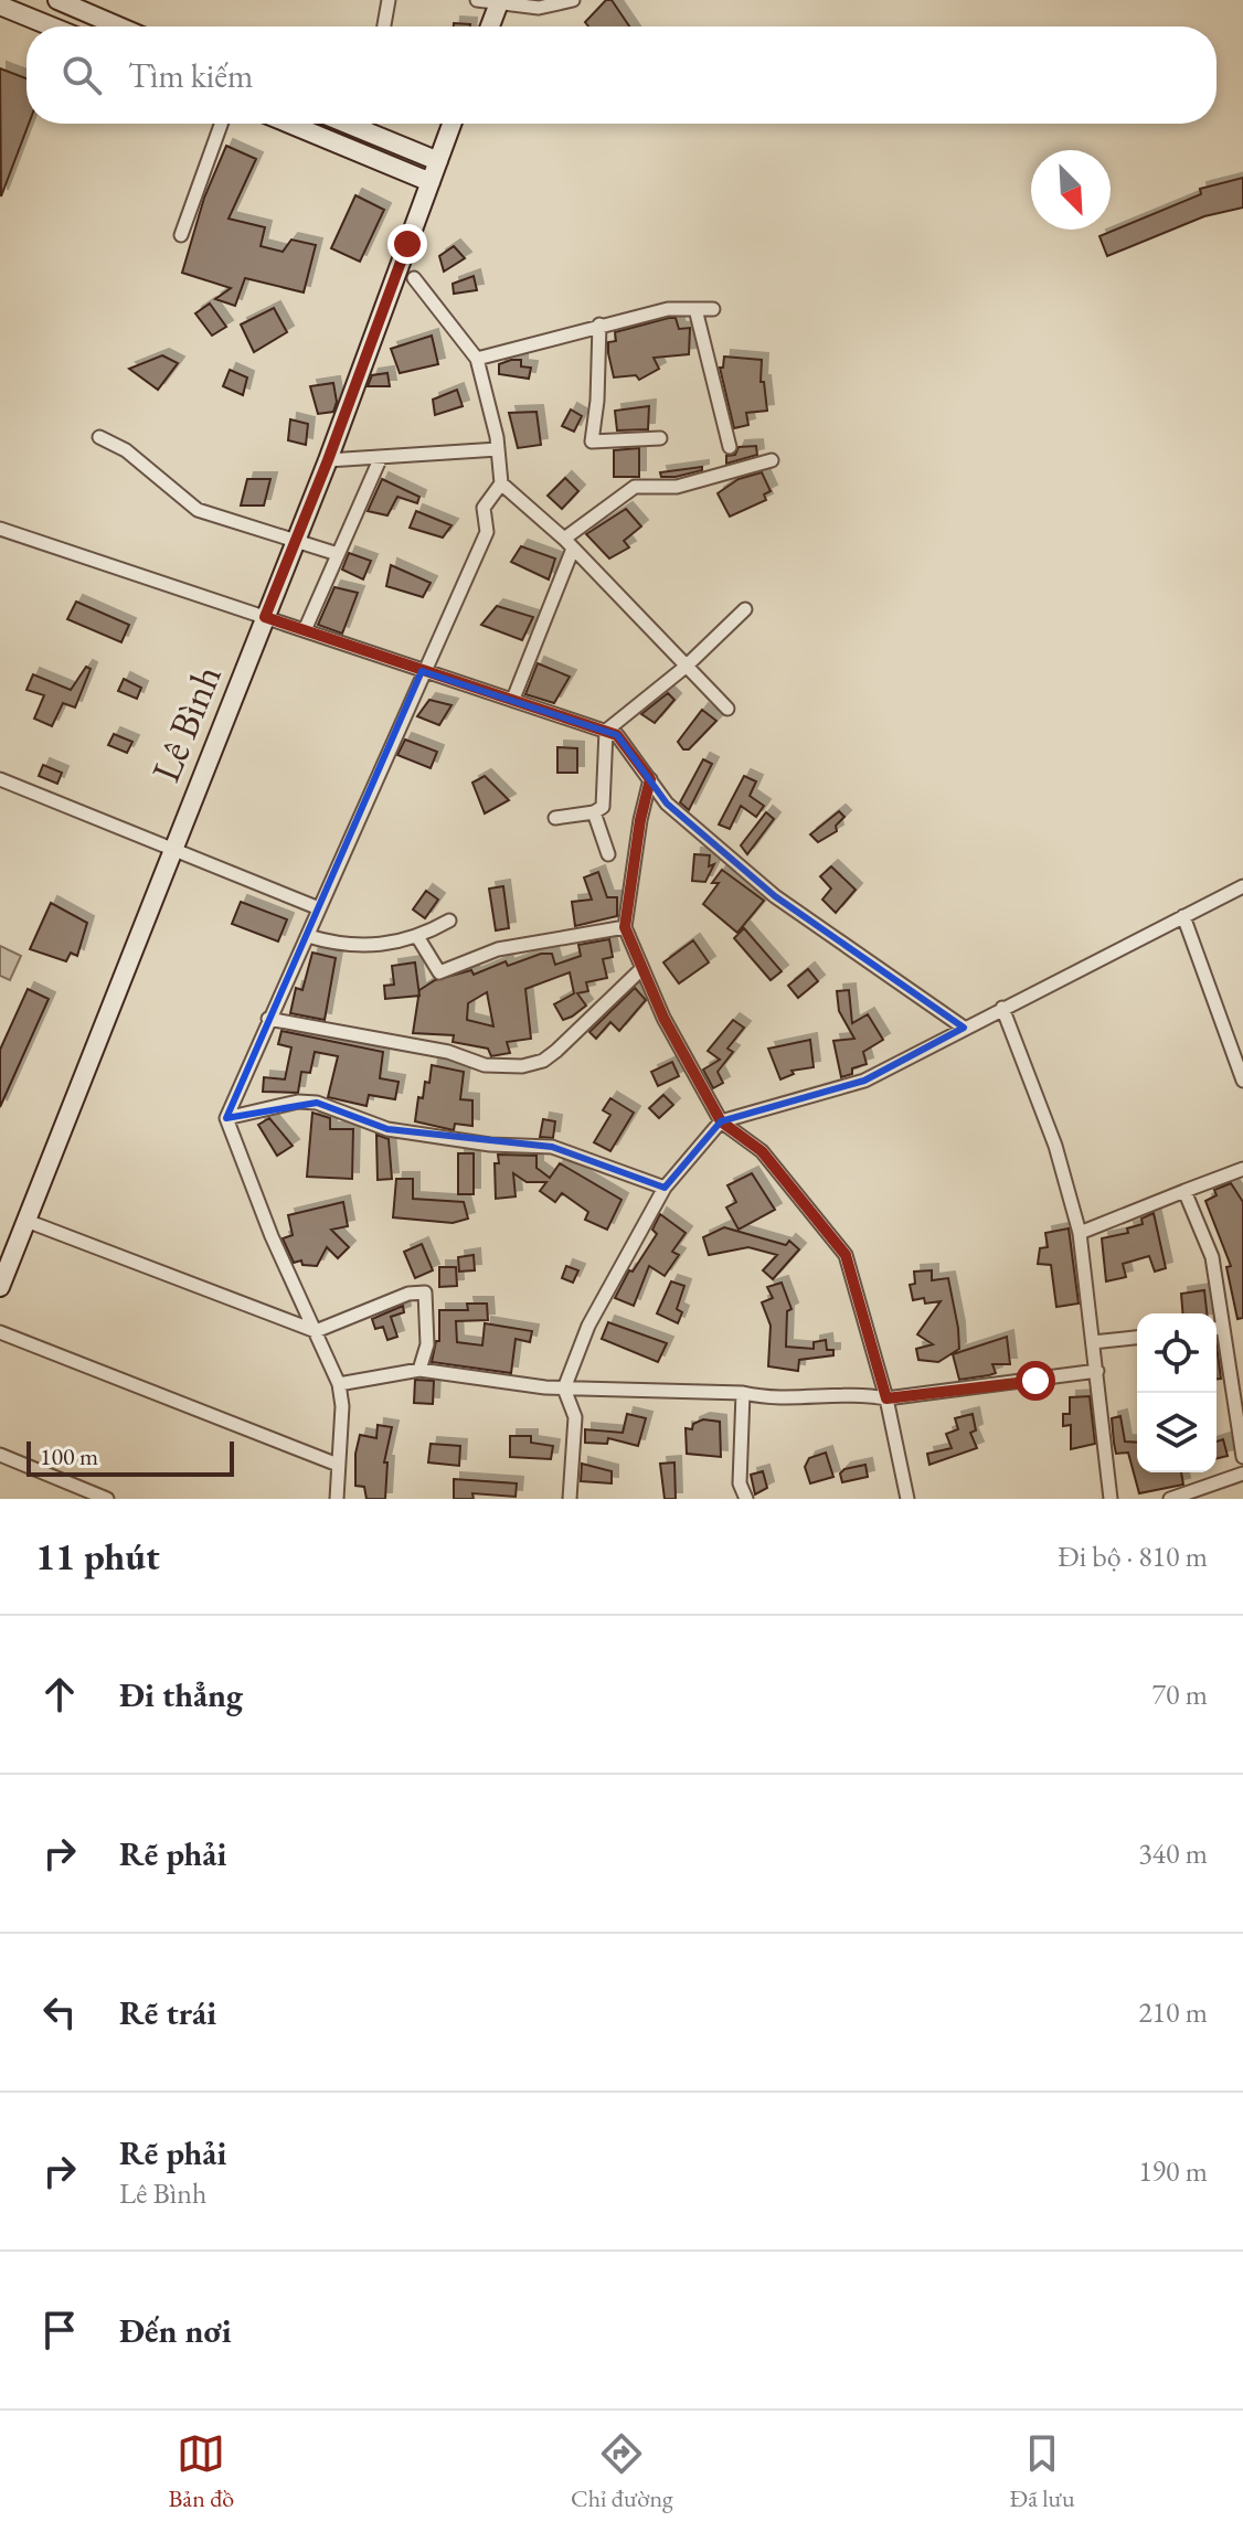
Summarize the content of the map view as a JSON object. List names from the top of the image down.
{
  "streets": {
    "street": ["Lê Bình"]
  },
  "scale_bar": "100 m",
  "north": "bottom right",
  "page": {
    "search": "Tìm kiếm",
    "scale": "100 m",
    "heading": ["11 phút", "Đi bộ · 810 m"],
    "list": [
      ["Đi thẳng", "70 m"],
      ["Rẽ phải", "340 m"],
      ["Rẽ trái", "210 m"],
      ["Rẽ phải", "Lê Bình", "190 m"],
      "Đến nơi"
    ],
    "nav": ["Bản đồ", "Chỉ đường", "Đã lưu"]
  }
}
